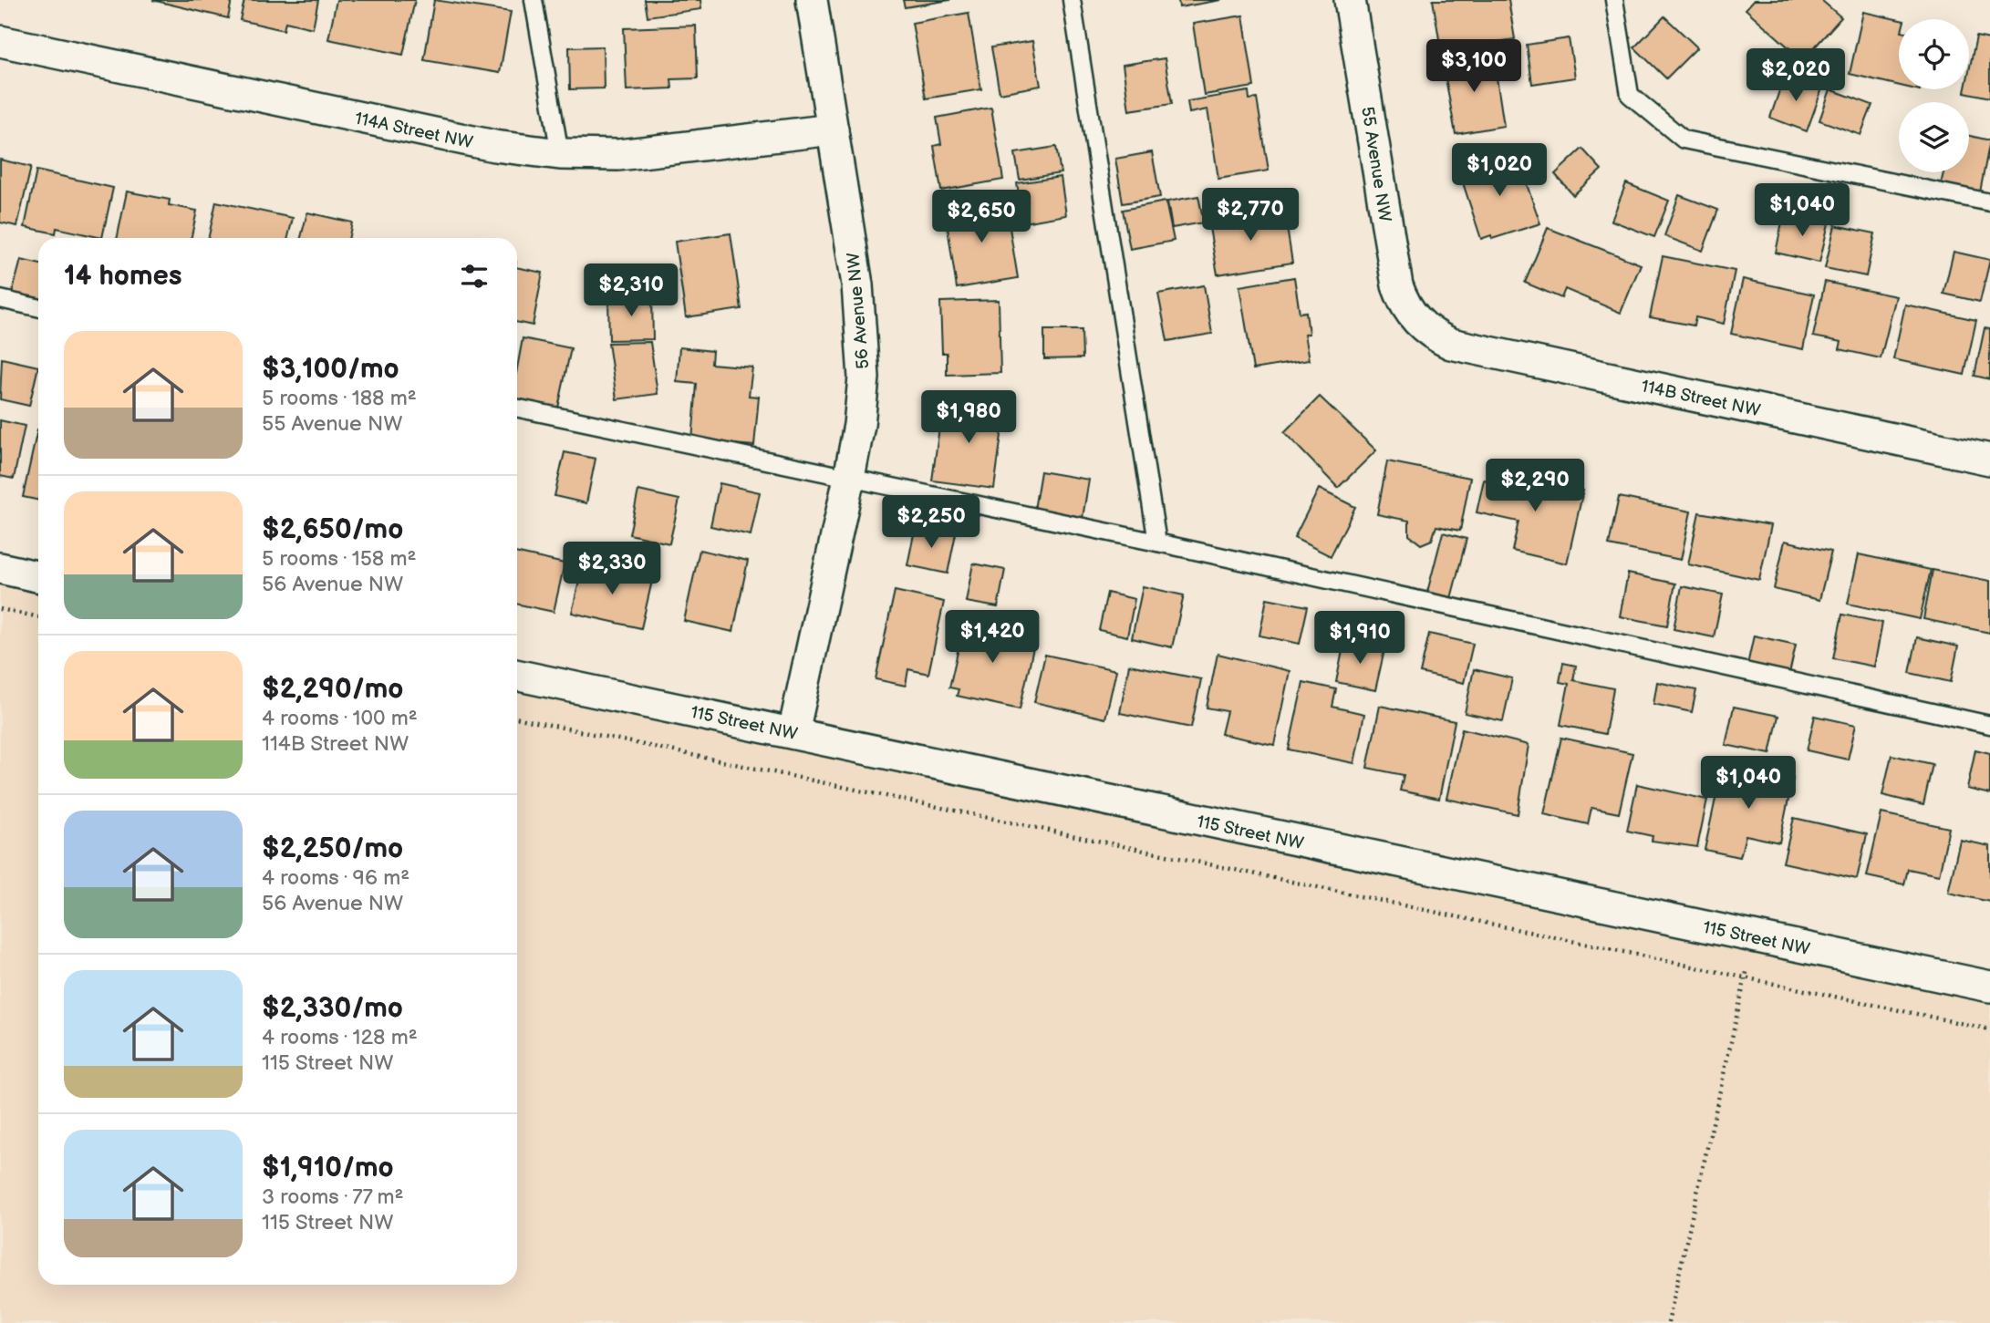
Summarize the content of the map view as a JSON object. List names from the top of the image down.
{
  "streets": {
    "street": [
      "114A Street NW",
      "55 Avenue NW",
      "56 Avenue NW",
      "114B Street NW",
      "115 Street NW"
    ]
  },
  "crossings": [
    ["114A Street NW", "56 Avenue NW"],
    ["55 Avenue NW", "114B Street NW"],
    ["56 Avenue NW", "115 Street NW"]
  ],
  "page": {
    "price": [
      "$3,100",
      "$2,020",
      "$1,020",
      "$1,040",
      "$2,770",
      "$2,650",
      "$2,310",
      "$1,980",
      "$2,290",
      "$2,250",
      "$2,330",
      "$1,420",
      "$1,910",
      "$1,040"
    ],
    "heading": "14 homes",
    "list": [
      {
        "name": "$3,100/mo",
        "note": "5 rooms · 188 m² · 55 Avenue NW"
      },
      {
        "name": "$2,650/mo",
        "note": "5 rooms · 158 m² · 56 Avenue NW"
      },
      {
        "name": "$2,290/mo",
        "note": "4 rooms · 100 m² · 114B Street NW"
      },
      {
        "name": "$2,250/mo",
        "note": "4 rooms · 96 m² · 56 Avenue NW"
      },
      {
        "name": "$2,330/mo",
        "note": "4 rooms · 128 m² · 115 Street NW"
      },
      {
        "name": "$1,910/mo",
        "note": "3 rooms · 77 m² · 115 Street NW"
      }
    ]
  }
}
